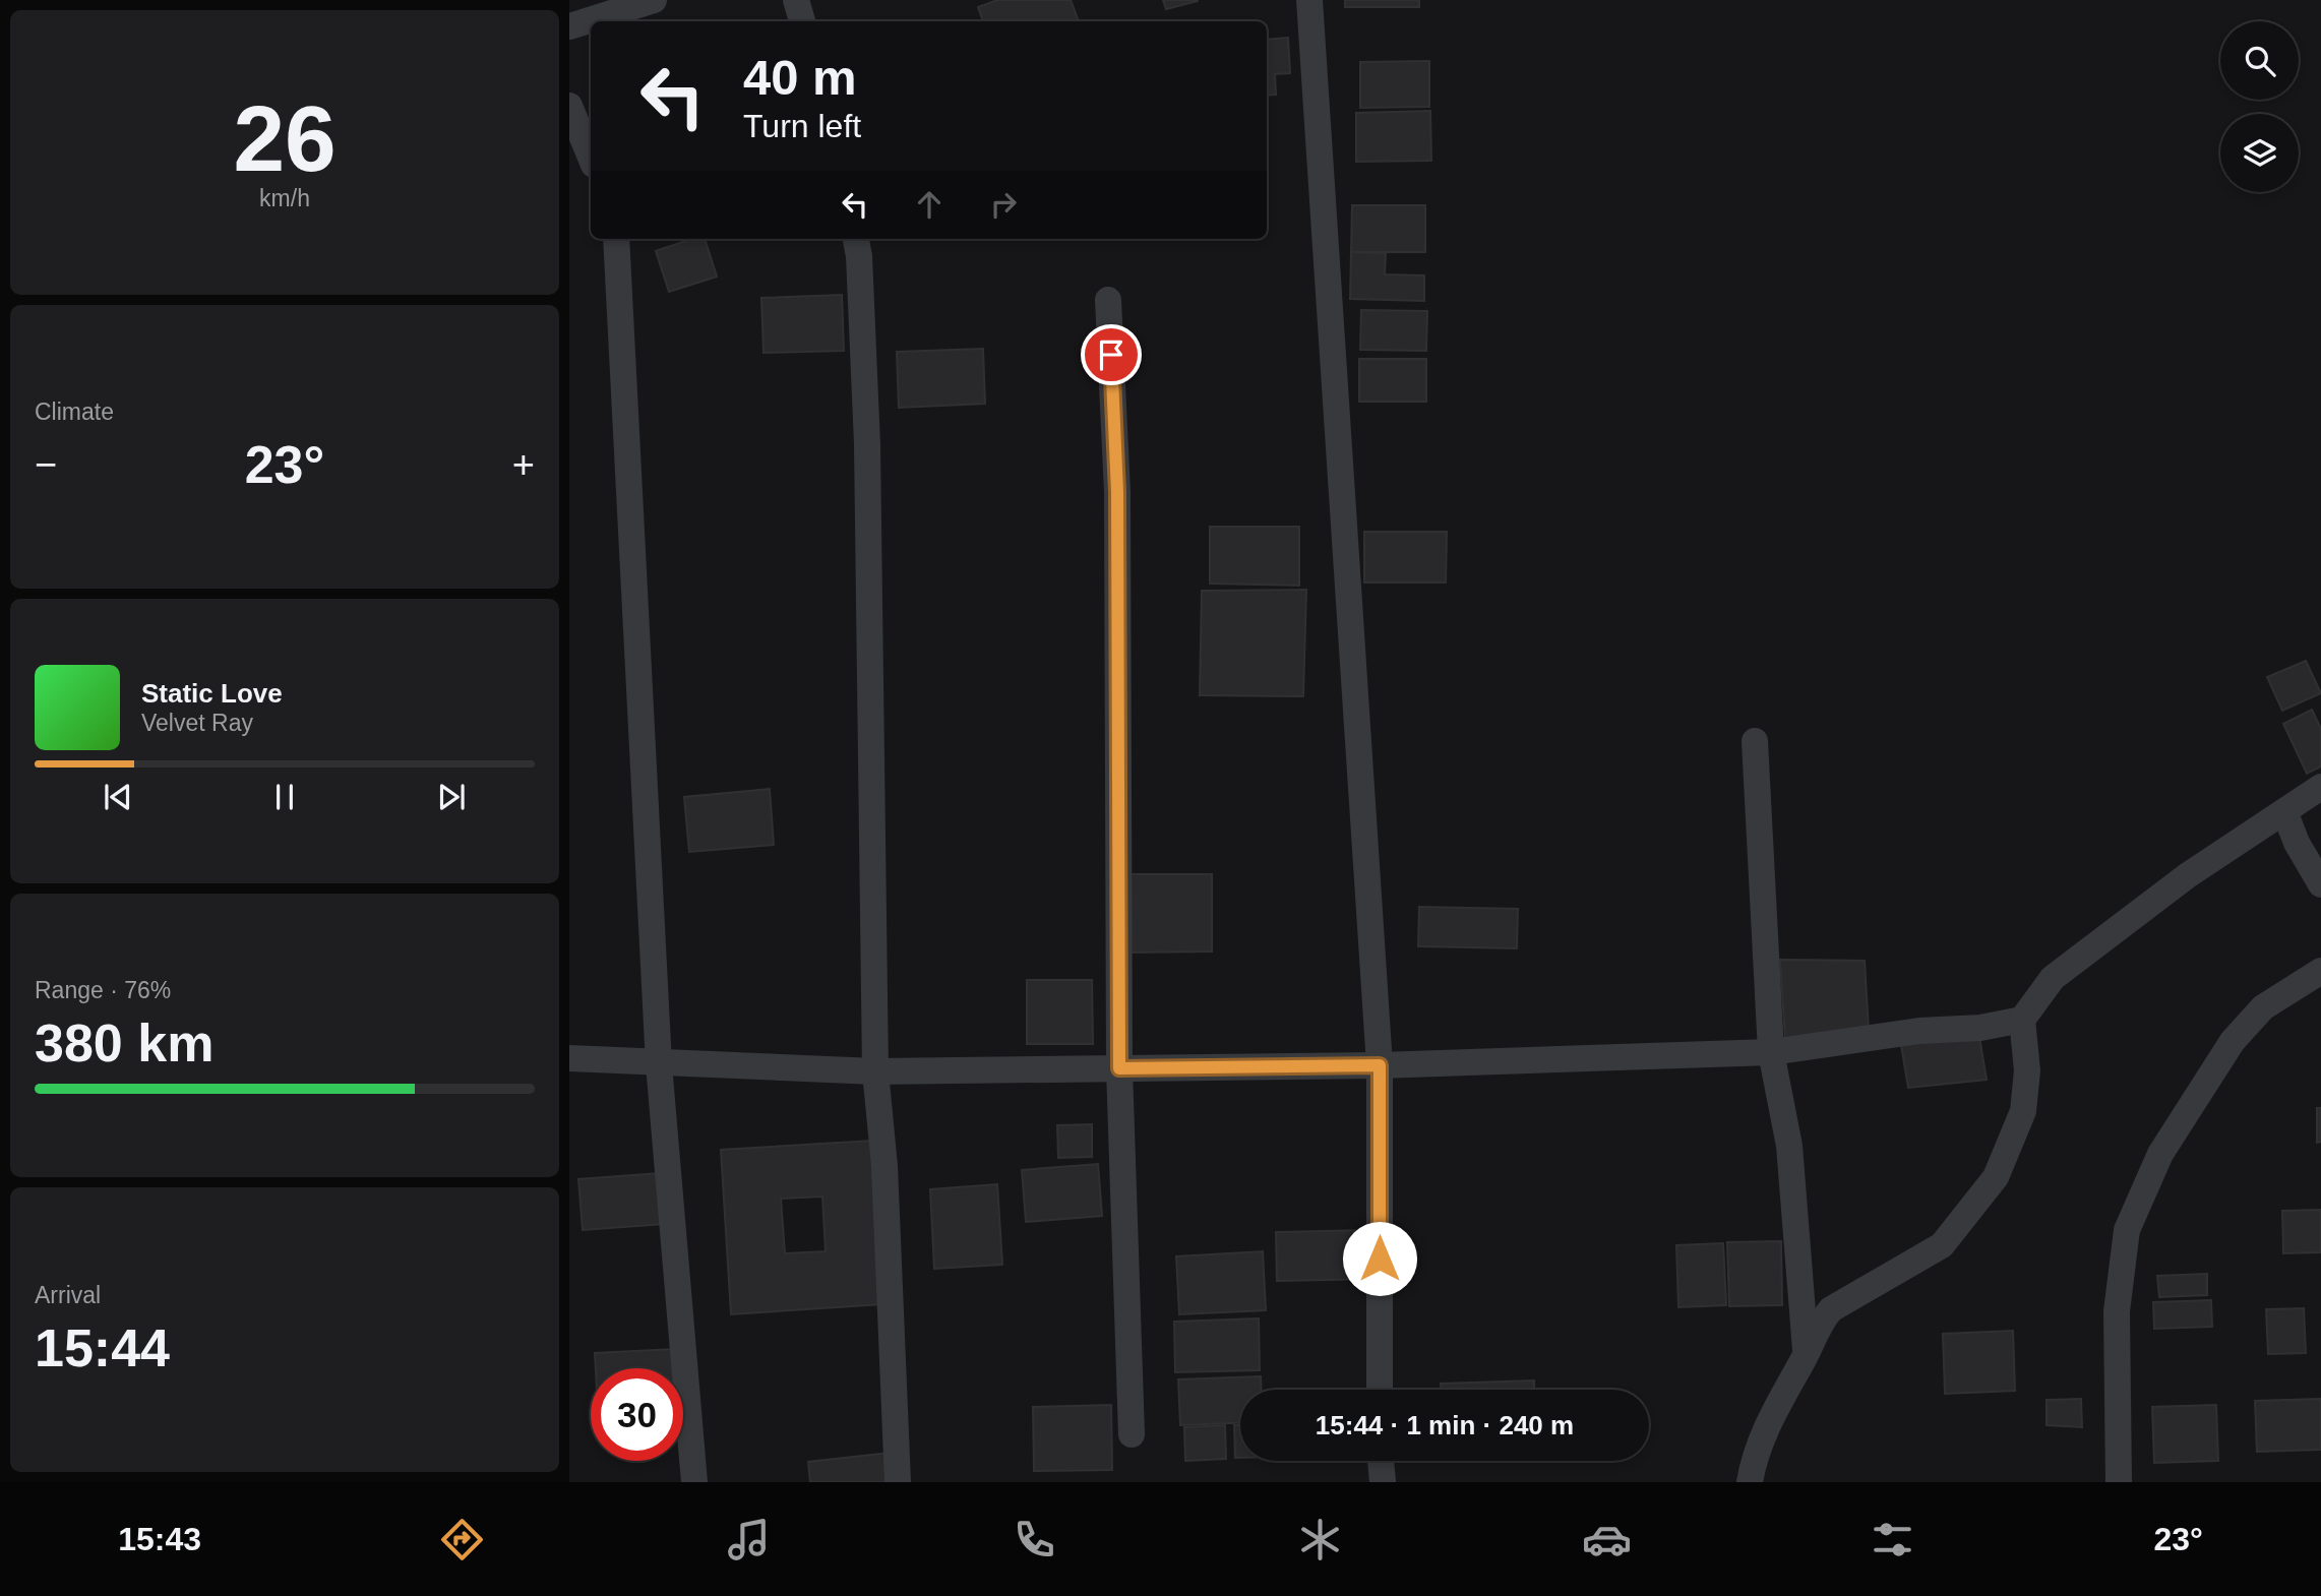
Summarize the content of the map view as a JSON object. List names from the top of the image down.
{
  "page": {
    "tile": [
      ["26", "km/h"],
      "Climate",
      ["Range · 76%", "380 km"],
      ["Arrival", "15:44"]
    ],
    "turn": ["40 m", "Turn left"],
    "heat": ["−", "23°", "+"],
    "song": ["Static Love", "Velvet Ray"],
    "limit": "30",
    "trip": "15:44 · 1 min · 240 m",
    "tabs": ["15:43", "23°"]
  }
}
